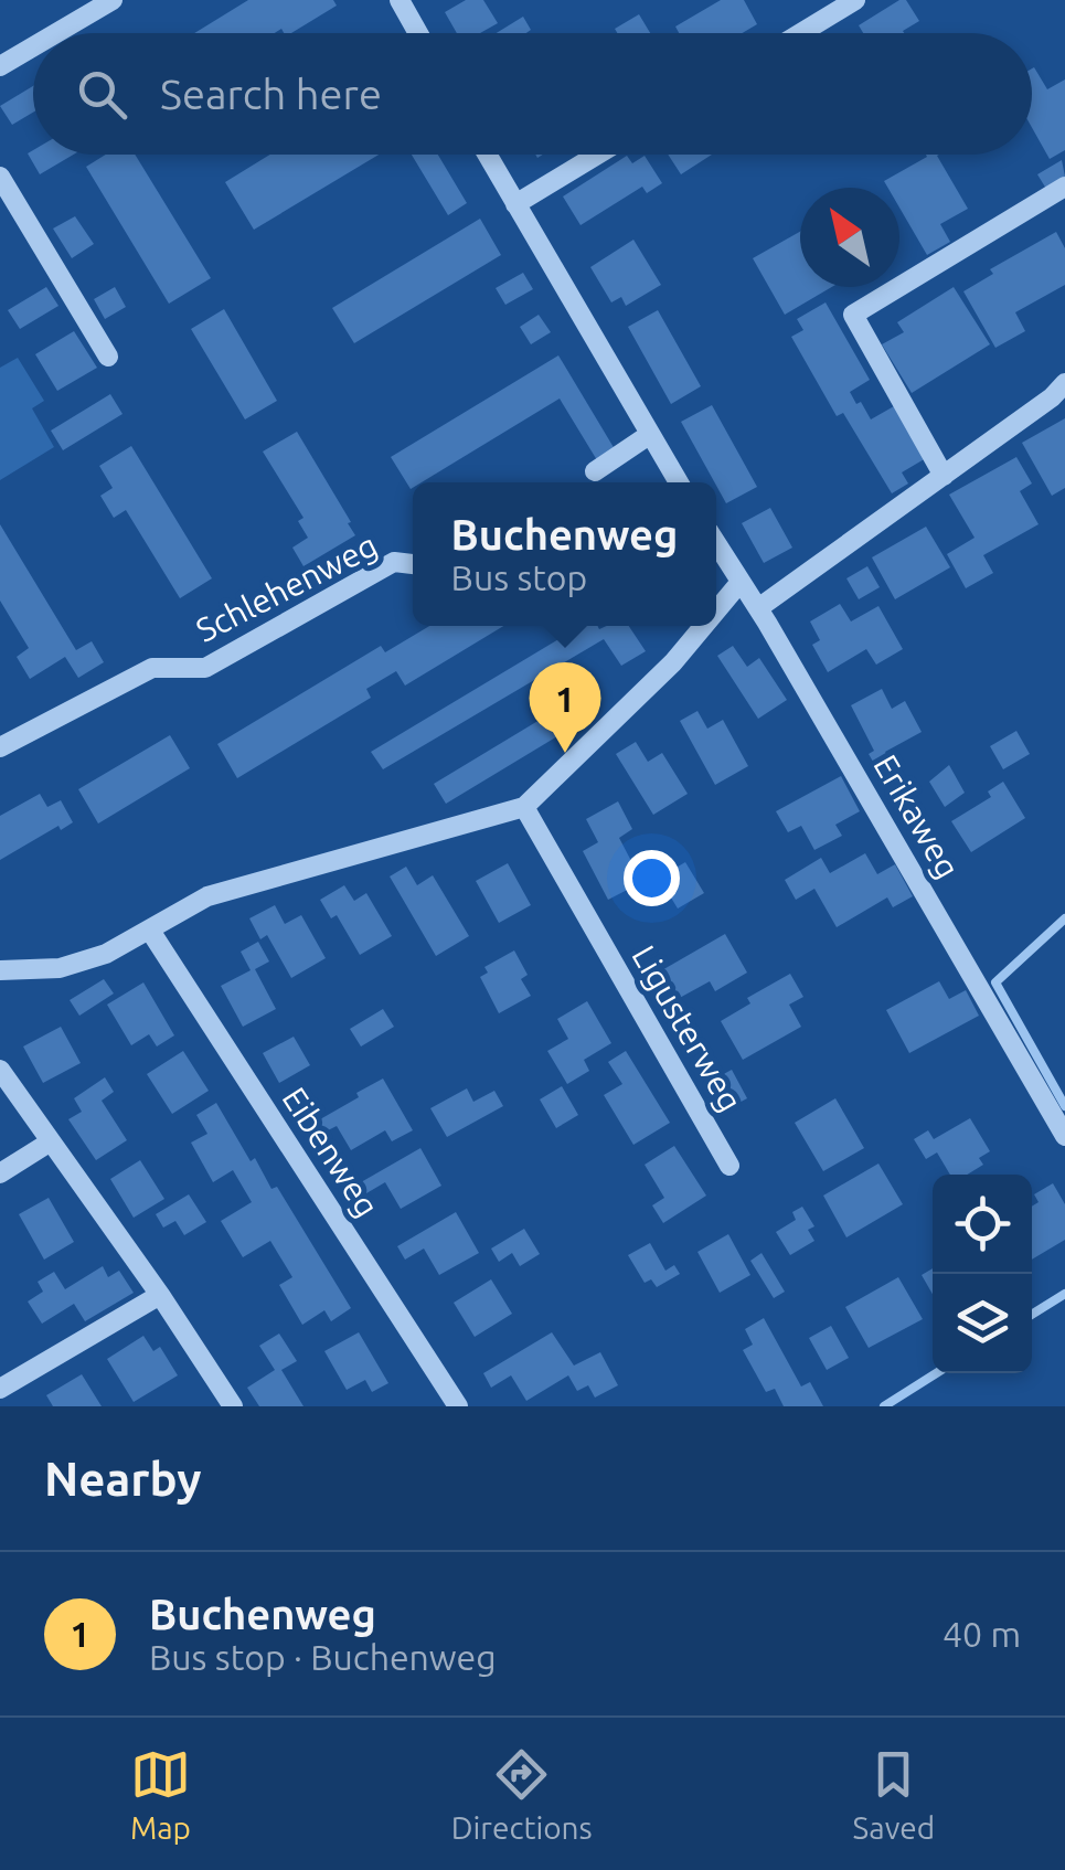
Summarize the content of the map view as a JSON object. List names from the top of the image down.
{
  "streets": {
    "street": [
      "Schlehenweg",
      "Erikaweg",
      "Ligusterweg",
      "Eibenweg"
    ]
  },
  "north": "top left",
  "page": {
    "search": "Search here",
    "popup": ["Buchenweg", "Bus stop"],
    "pins": "1",
    "heading": "Nearby",
    "list": [
      {
        "mark": "1",
        "name": "Buchenweg",
        "note": "Bus stop · Buchenweg",
        "value": "40 m"
      }
    ],
    "nav": ["Map", "Directions", "Saved"]
  }
}
